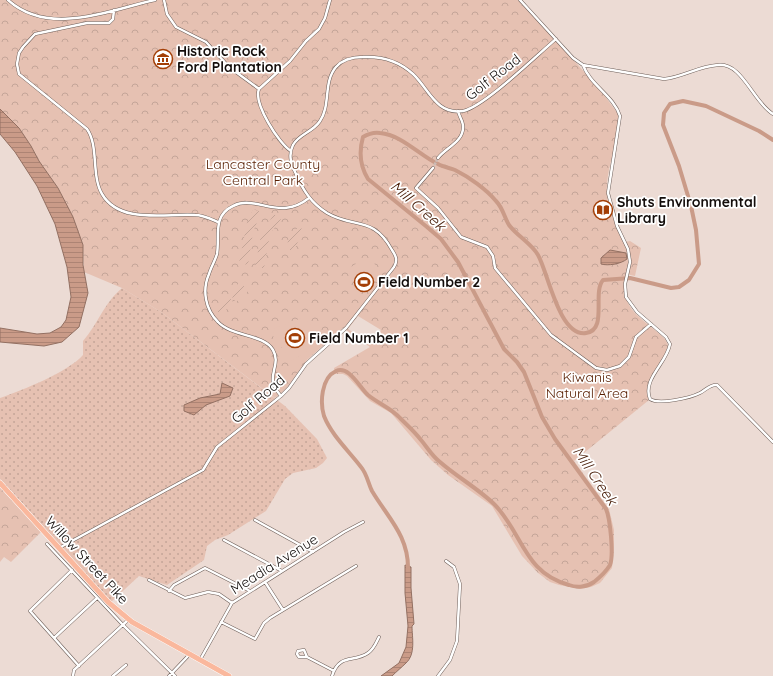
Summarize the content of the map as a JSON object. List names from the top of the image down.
{
  "streets": {
    "highway": ["Willow Street Pike"],
    "street": ["Golf Road", "Meadia Avenue"]
  },
  "crossings": [
    ["Golf Road", "Willow Street Pike"],
    ["Willow Street Pike", "Meadia Avenue"]
  ],
  "water": ["Mill Creek"],
  "parks": ["Lancaster County Central Park", "Kiwanis Natural Area"],
  "places": {
    "museum": ["Historic Rock Ford Plantation"],
    "library": ["Shuts Environmental Library"],
    "sports": ["Field Number 2", "Field Number 1"]
  }
}
